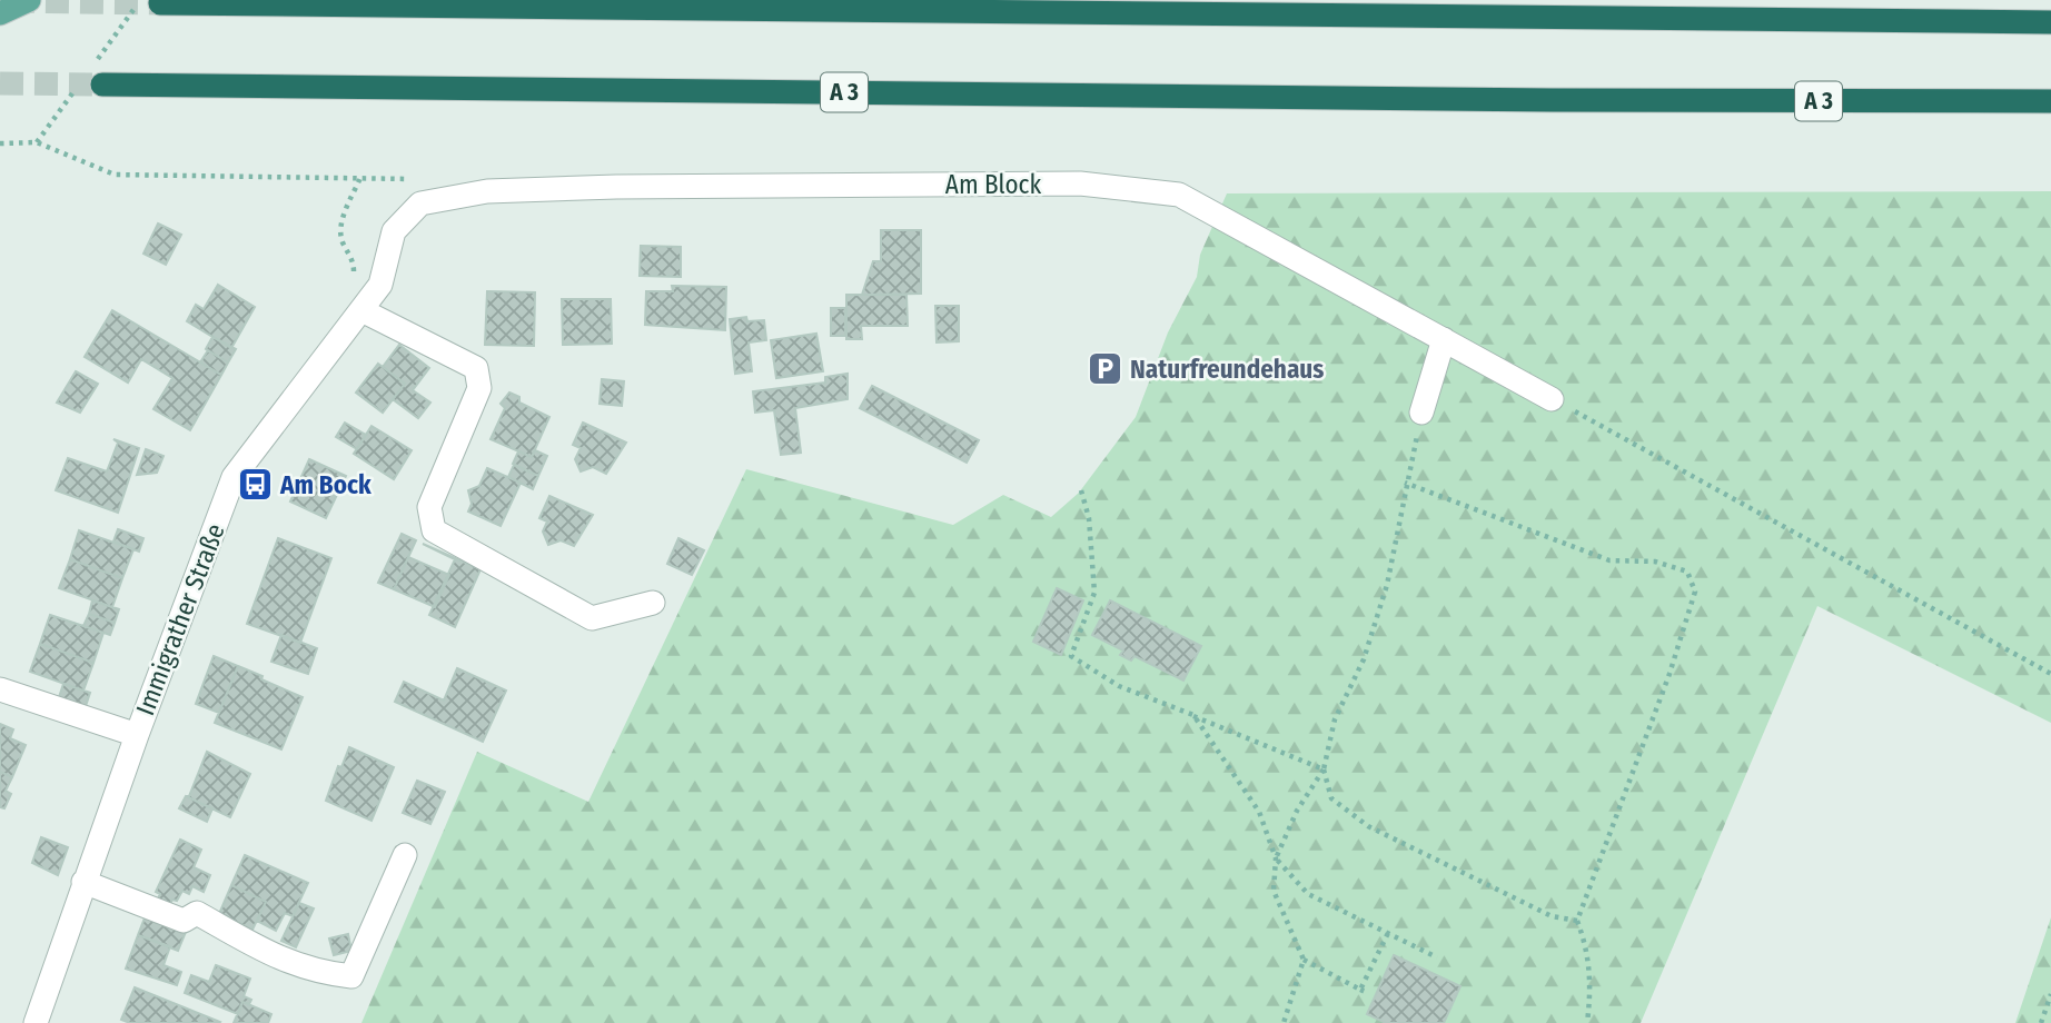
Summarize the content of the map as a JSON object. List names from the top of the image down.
{
  "streets": {
    "highway": ["A 3"],
    "street": ["Am Block", "Immigrather Straße"]
  },
  "crossings": [
    ["Am Block", "Immigrather Straße"]
  ],
  "places": {
    "parking": ["Naturfreundehaus"],
    "bus stop": ["Am Bock"]
  }
}
